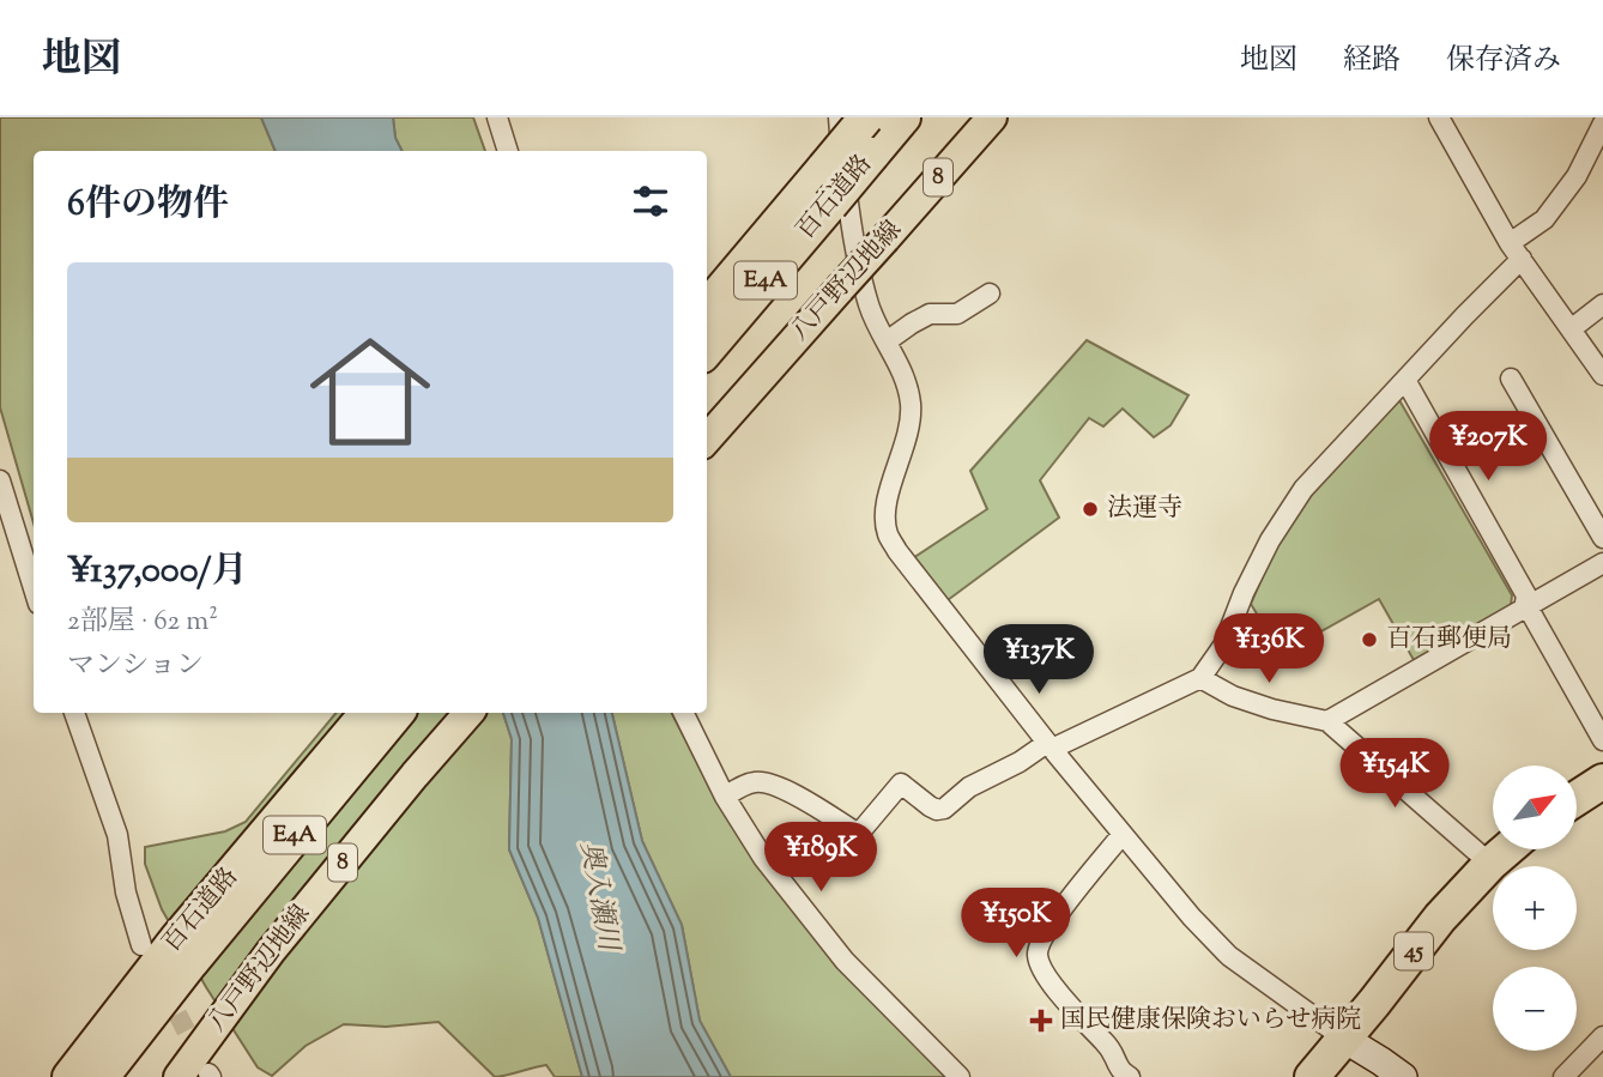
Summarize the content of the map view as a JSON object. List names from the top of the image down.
{
  "streets": {
    "highway": ["百石道路", "E4A", "45"],
    "main road": ["8", "八戸野辺地線"]
  },
  "water": ["奥入瀬川"],
  "places": {
    "other": ["法運寺", "百石郵便局"],
    "health": ["国民健康保険おいらせ病院"]
  },
  "north": "top right",
  "page": {
    "header": "地図",
    "nav": ["地図", "経路", "保存済み"],
    "heading": "6件の物件",
    "list": [
      {
        "name": "¥137,000/月",
        "note": "2部屋 · 62 m² · マンション"
      }
    ],
    "price": [
      "¥207K",
      "¥136K",
      "¥137K",
      "¥154K",
      "¥189K",
      "¥150K"
    ],
    "map_buttons": ["+", "−"]
  }
}
